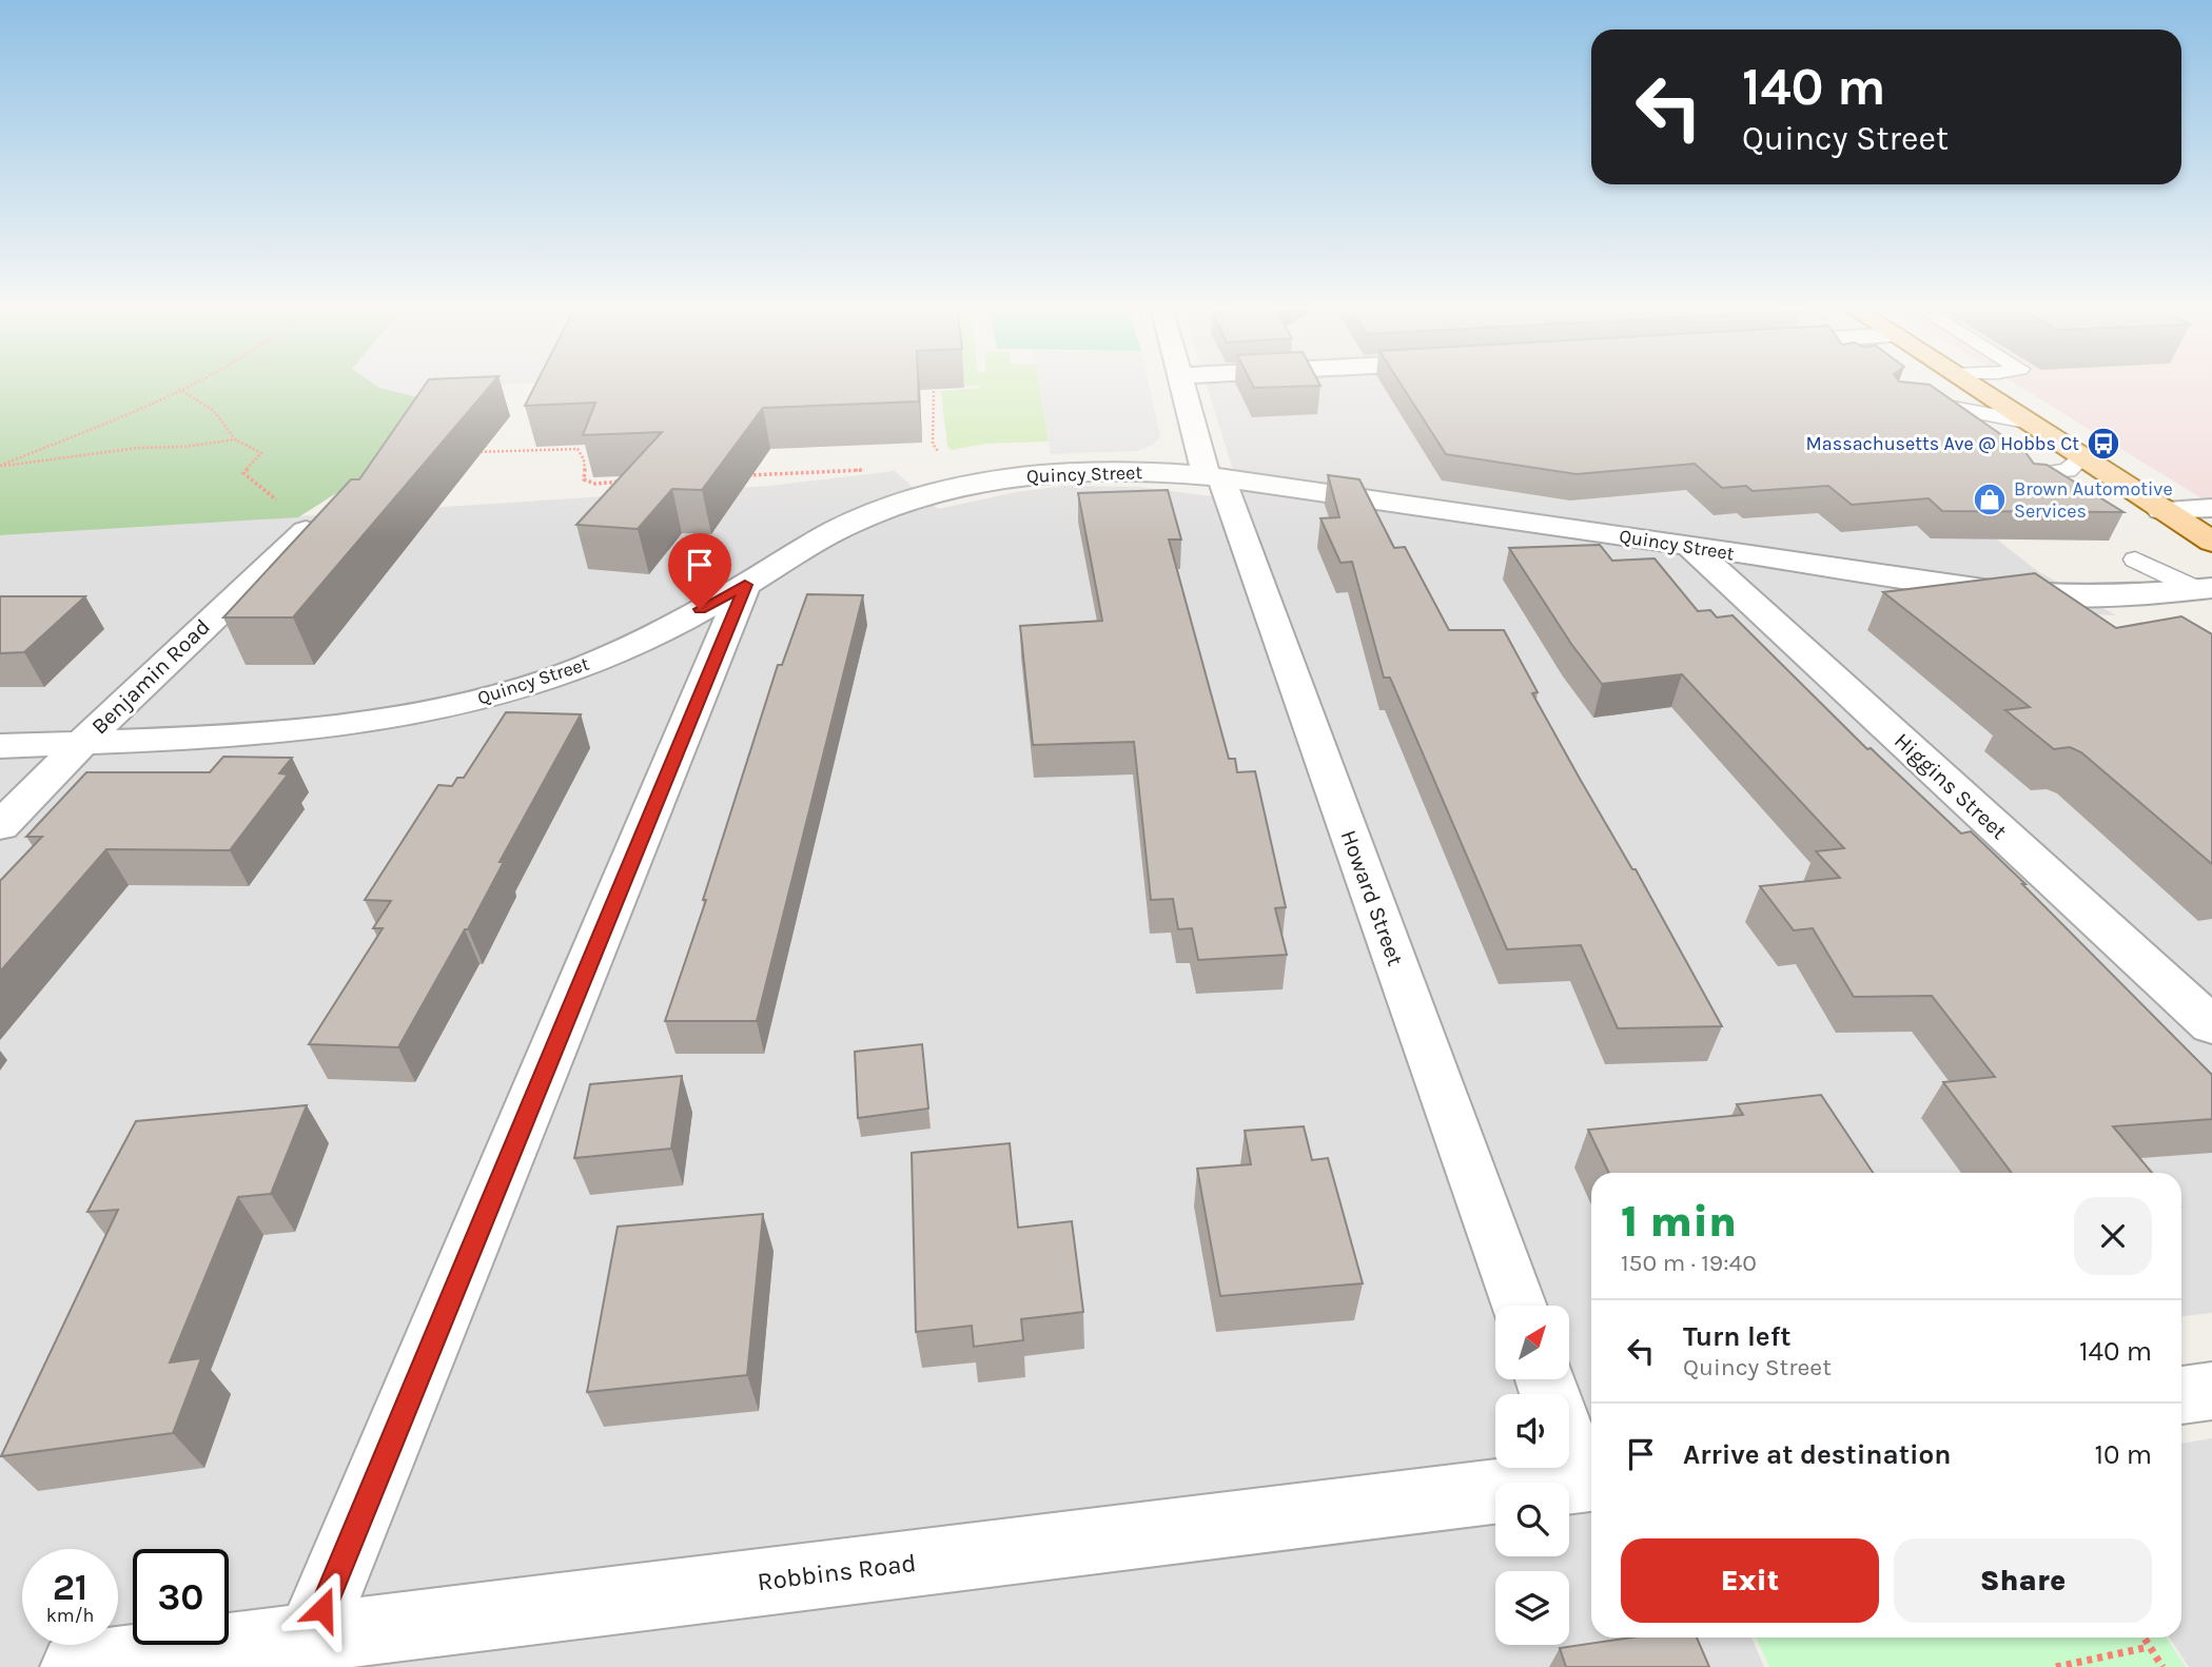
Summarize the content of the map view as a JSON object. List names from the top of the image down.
{
  "streets": {
    "street": [
      "Quincy Street",
      "Benjamin Road",
      "Higgins Street",
      "Howard Street",
      "Robbins Road"
    ]
  },
  "crossings": [
    ["Quincy Street", "Benjamin Road"],
    ["Quincy Street", "Higgins Street"],
    ["Quincy Street", "Howard Street"]
  ],
  "places": {
    "bus stop": ["Massachusetts Ave @ Hobbs Ct"],
    "shop": ["Brown Automotive Services"]
  },
  "north": "top right",
  "page": {
    "turn": ["140 m", "Quincy Street"],
    "heading": ["1 min", "150 m · 19:40"],
    "list": [
      {
        "name": "Turn left",
        "note": "Quincy Street",
        "value": "140 m"
      },
      {
        "name": "Arrive at destination",
        "value": "10 m"
      }
    ],
    "buttons": ["Exit", "Share"],
    "speed": "21 km/h",
    "limit": "30"
  }
}
